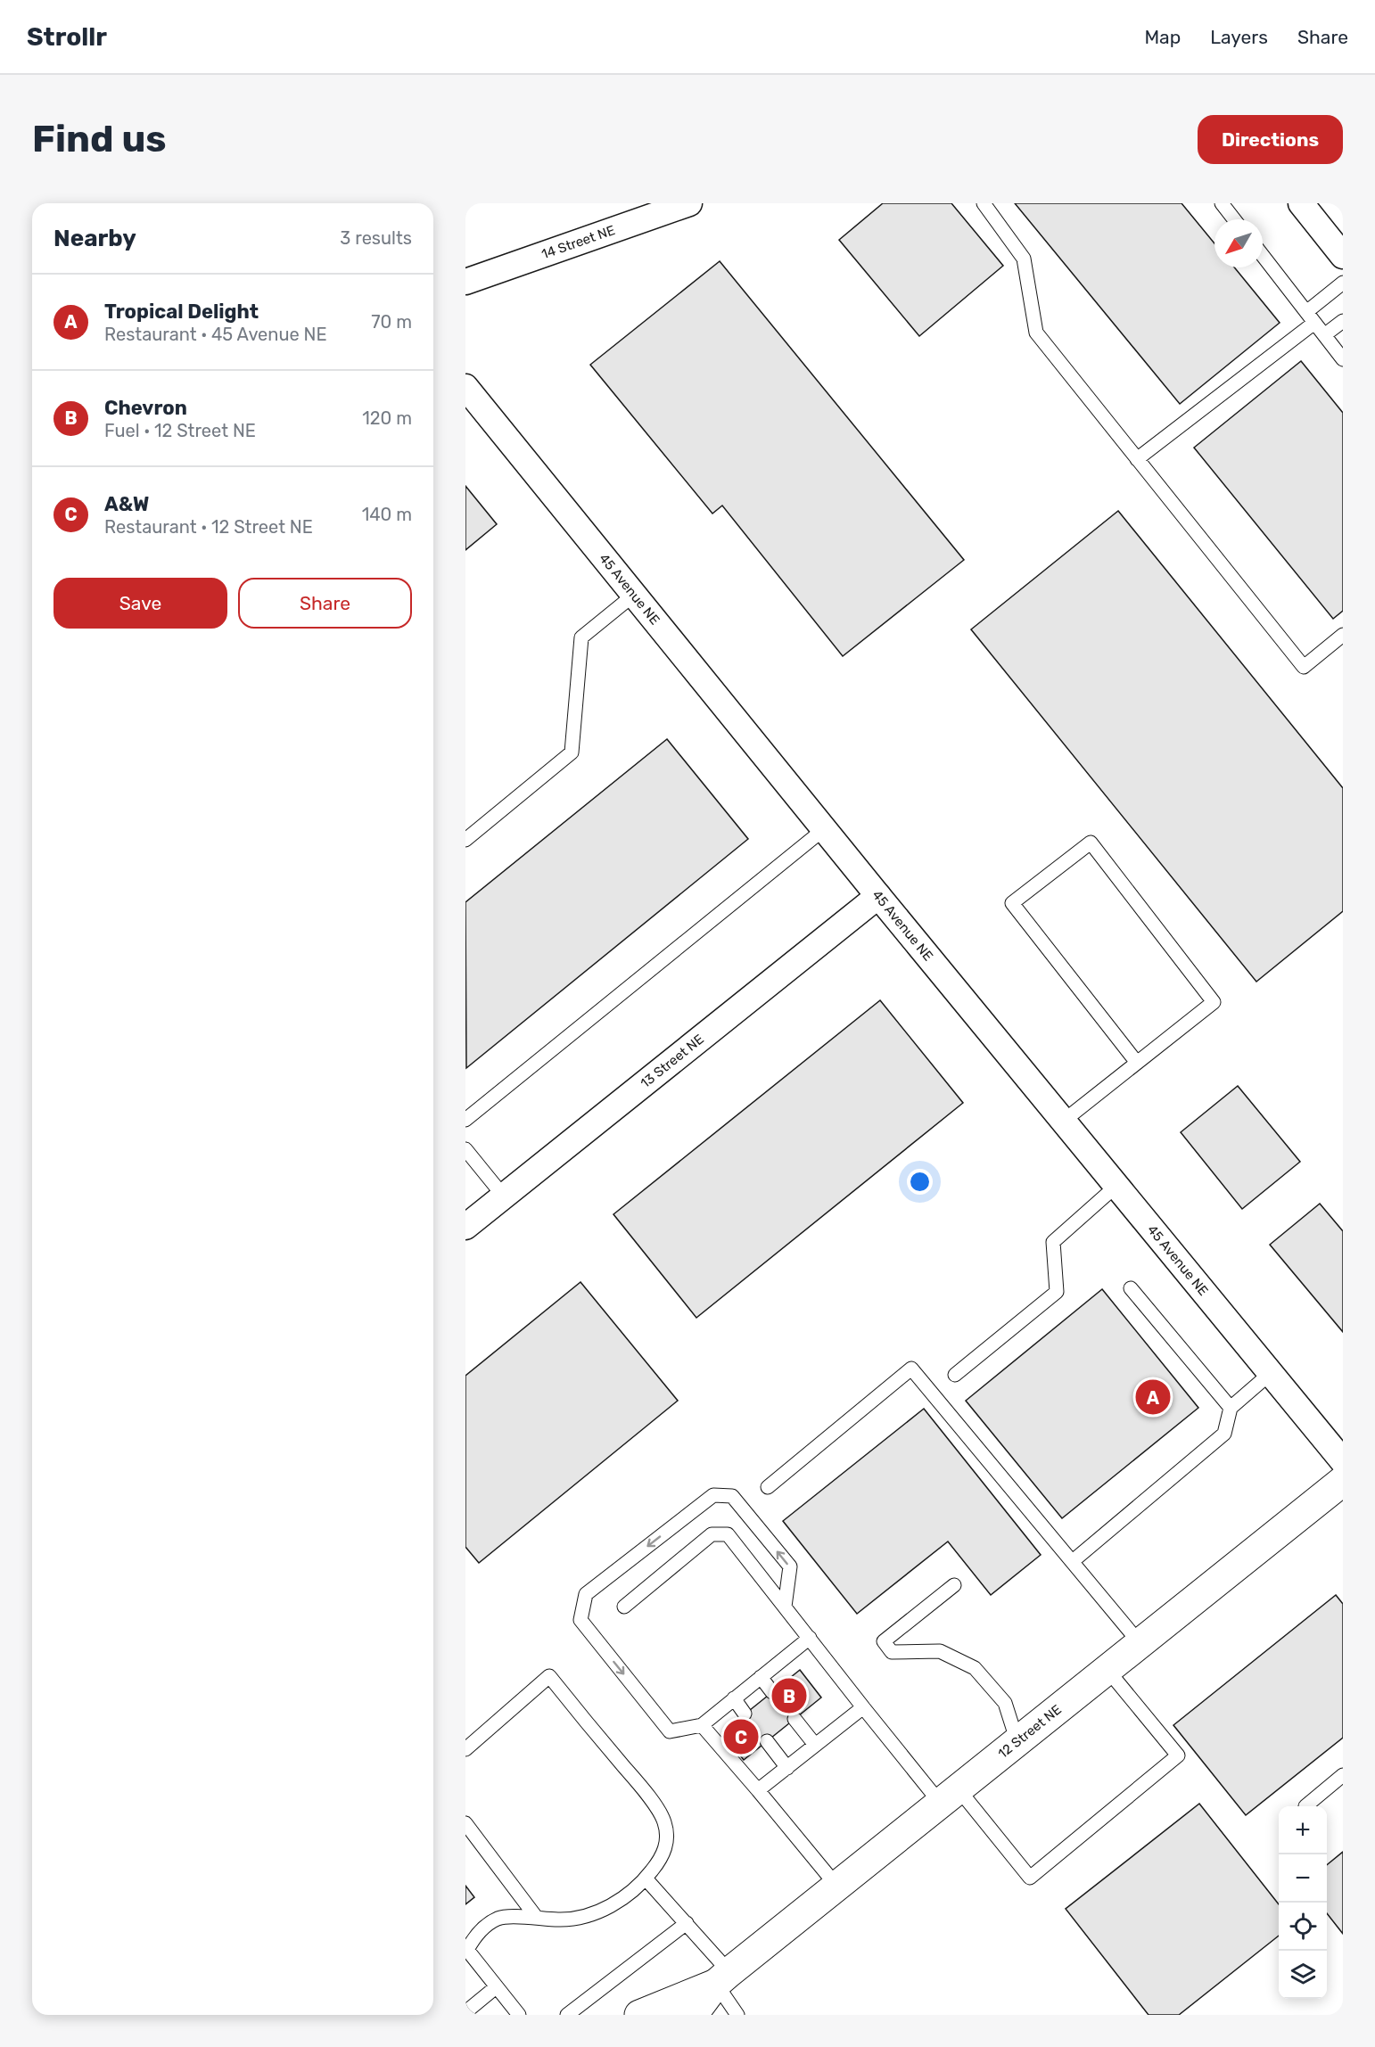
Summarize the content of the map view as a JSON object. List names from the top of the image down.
{
  "streets": {
    "street": [
      "14 Street NE",
      "45 Avenue NE",
      "13 Street NE",
      "12 Street NE"
    ]
  },
  "crossings": [
    ["45 Avenue NE", "13 Street NE"]
  ],
  "north": "bottom left",
  "page": {
    "header": "Strollr",
    "nav": ["Map", "Layers", "Share"],
    "buttons": [
      "Directions",
      ["Save", "Share"]
    ],
    "title": "Find us",
    "heading": ["Nearby", "3 results"],
    "list": [
      {
        "mark": "A",
        "name": "Tropical Delight",
        "note": "Restaurant · 45 Avenue NE",
        "value": "70 m"
      },
      {
        "mark": "B",
        "name": "Chevron",
        "note": "Fuel · 12 Street NE",
        "value": "120 m"
      },
      {
        "mark": "C",
        "name": "A&W",
        "note": "Restaurant · 12 Street NE",
        "value": "140 m"
      }
    ],
    "pins": ["A", "B", "C"],
    "map_buttons": ["+", "−"]
  }
}
